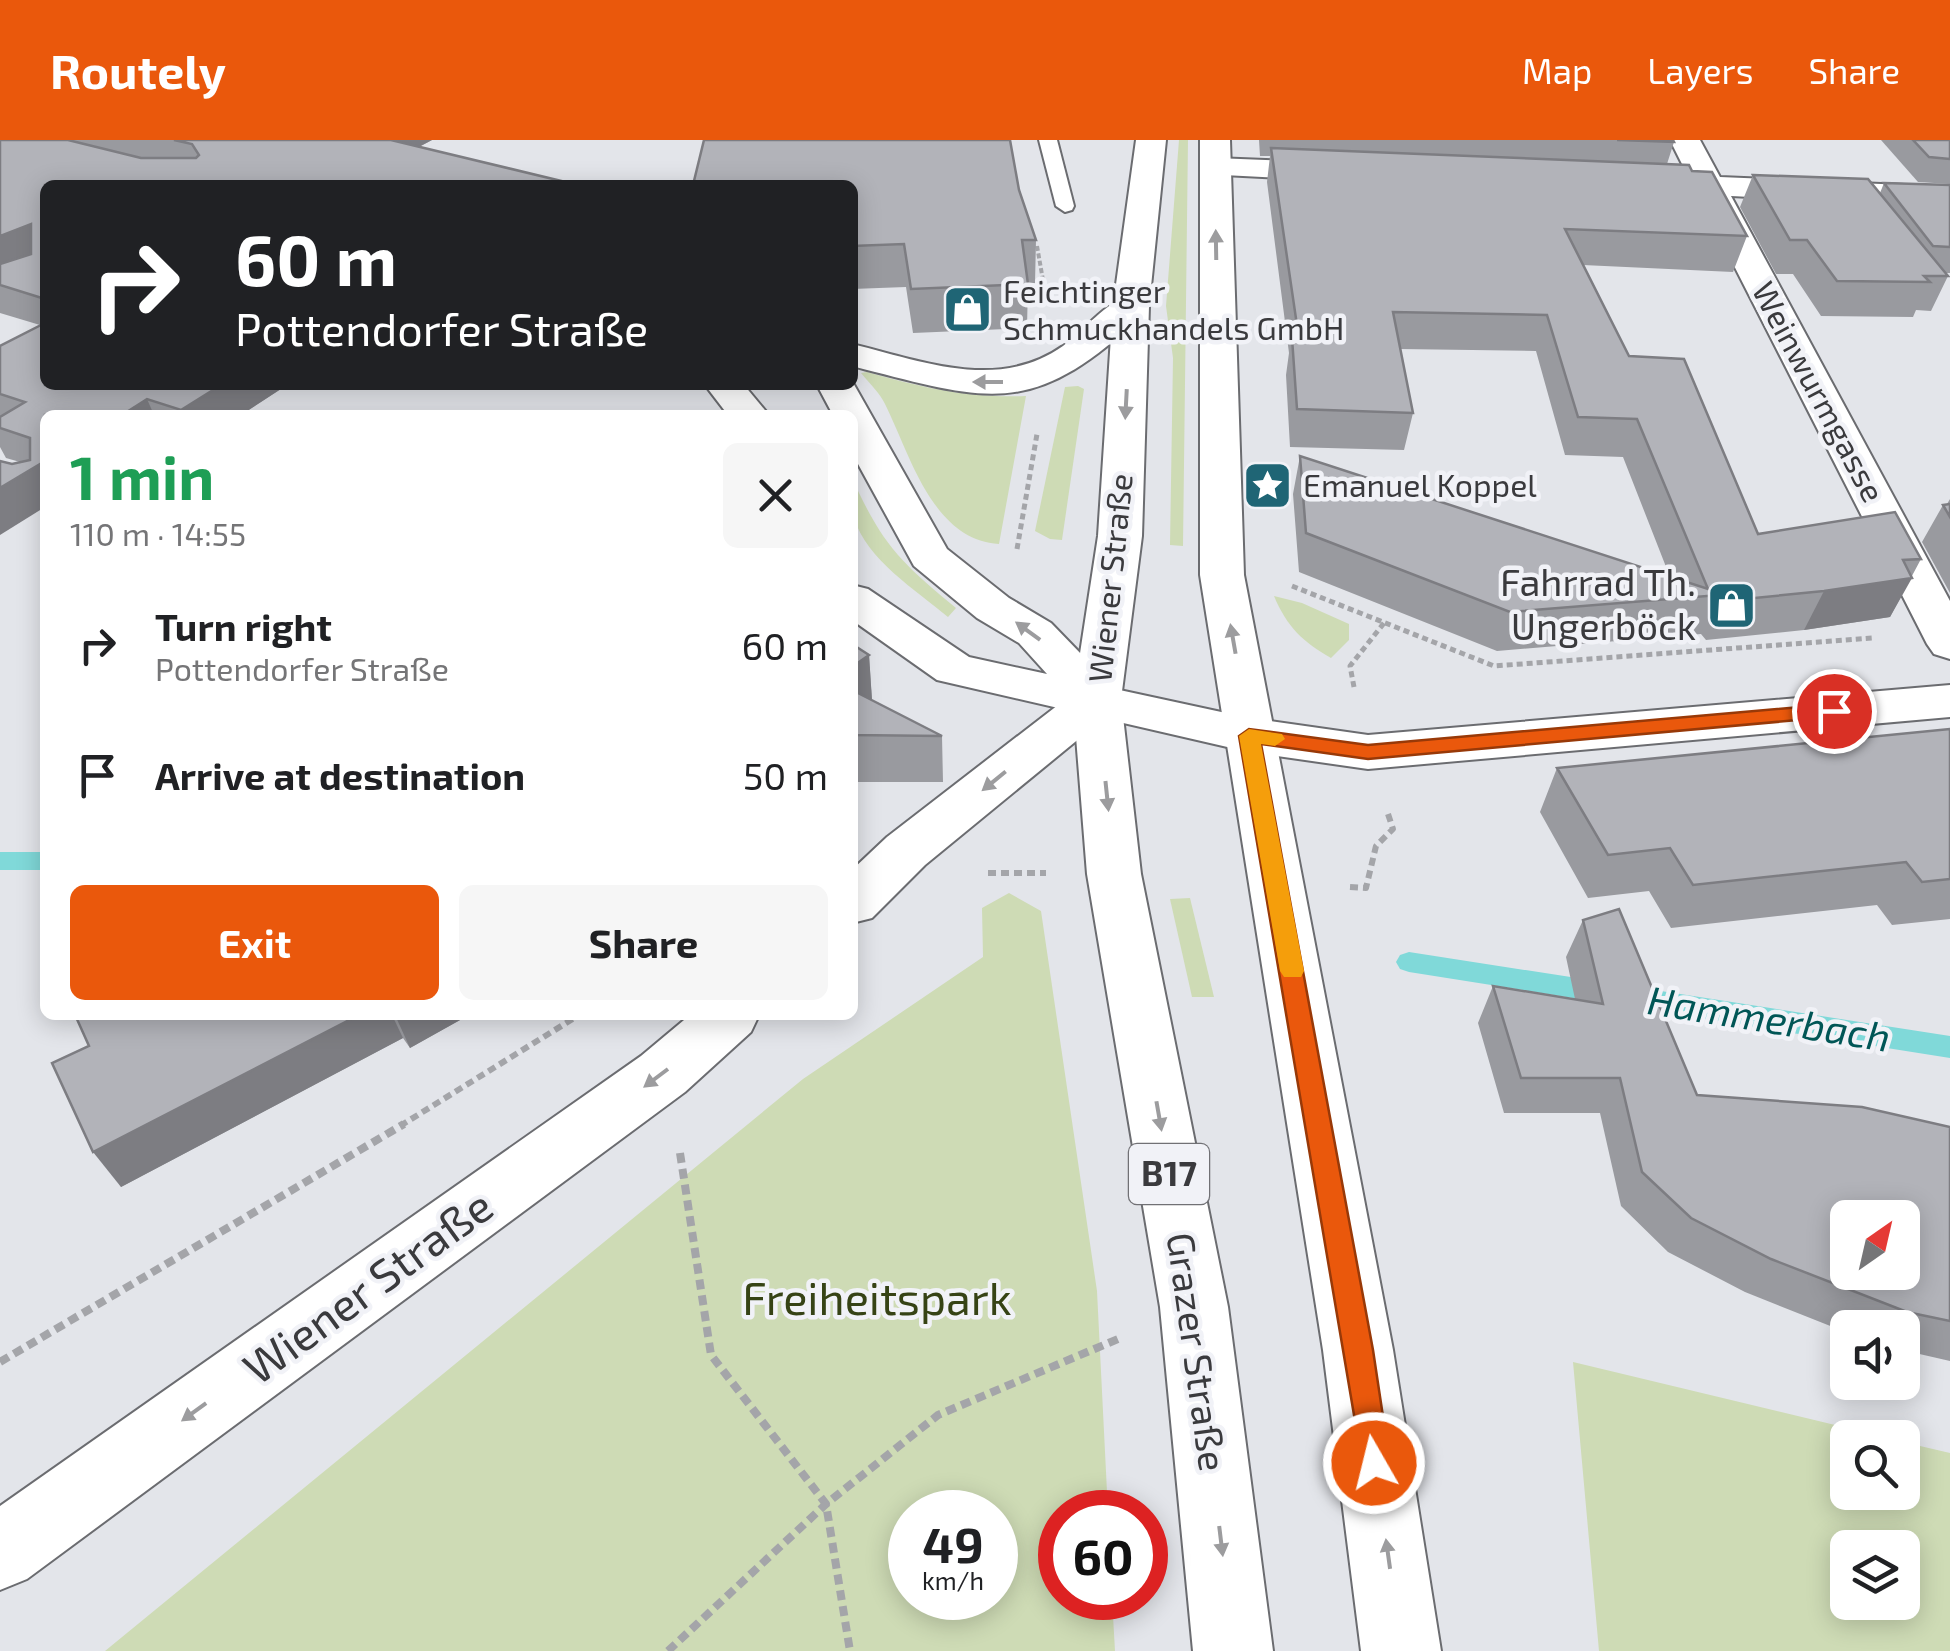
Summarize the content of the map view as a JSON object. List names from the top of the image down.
{
  "streets": {
    "main road": [
      "Weinwurmgasse",
      "Wiener Straße",
      "B17",
      "Grazer Straße"
    ]
  },
  "crossings": [
    ["Wiener Straße", "Grazer Straße"]
  ],
  "one_way": ["Wiener Straße"],
  "water": ["Hammerbach"],
  "parks": ["Freiheitspark"],
  "places": {
    "shop": ["Feichtinger Schmuckhandels GmbH", "Fahrrad Th. Ungerböck"],
    "place": ["Emanuel Koppel"]
  },
  "north": "top right",
  "page": {
    "header": "Routely",
    "nav": ["Map", "Layers", "Share"],
    "turn": ["60 m", "Pottendorfer Straße"],
    "heading": ["1 min", "110 m · 14:55"],
    "list": [
      {
        "name": "Turn right",
        "note": "Pottendorfer Straße",
        "value": "60 m"
      },
      {
        "name": "Arrive at destination",
        "value": "50 m"
      }
    ],
    "buttons": ["Exit", "Share"],
    "speed": "49 km/h",
    "limit": "60"
  }
}
